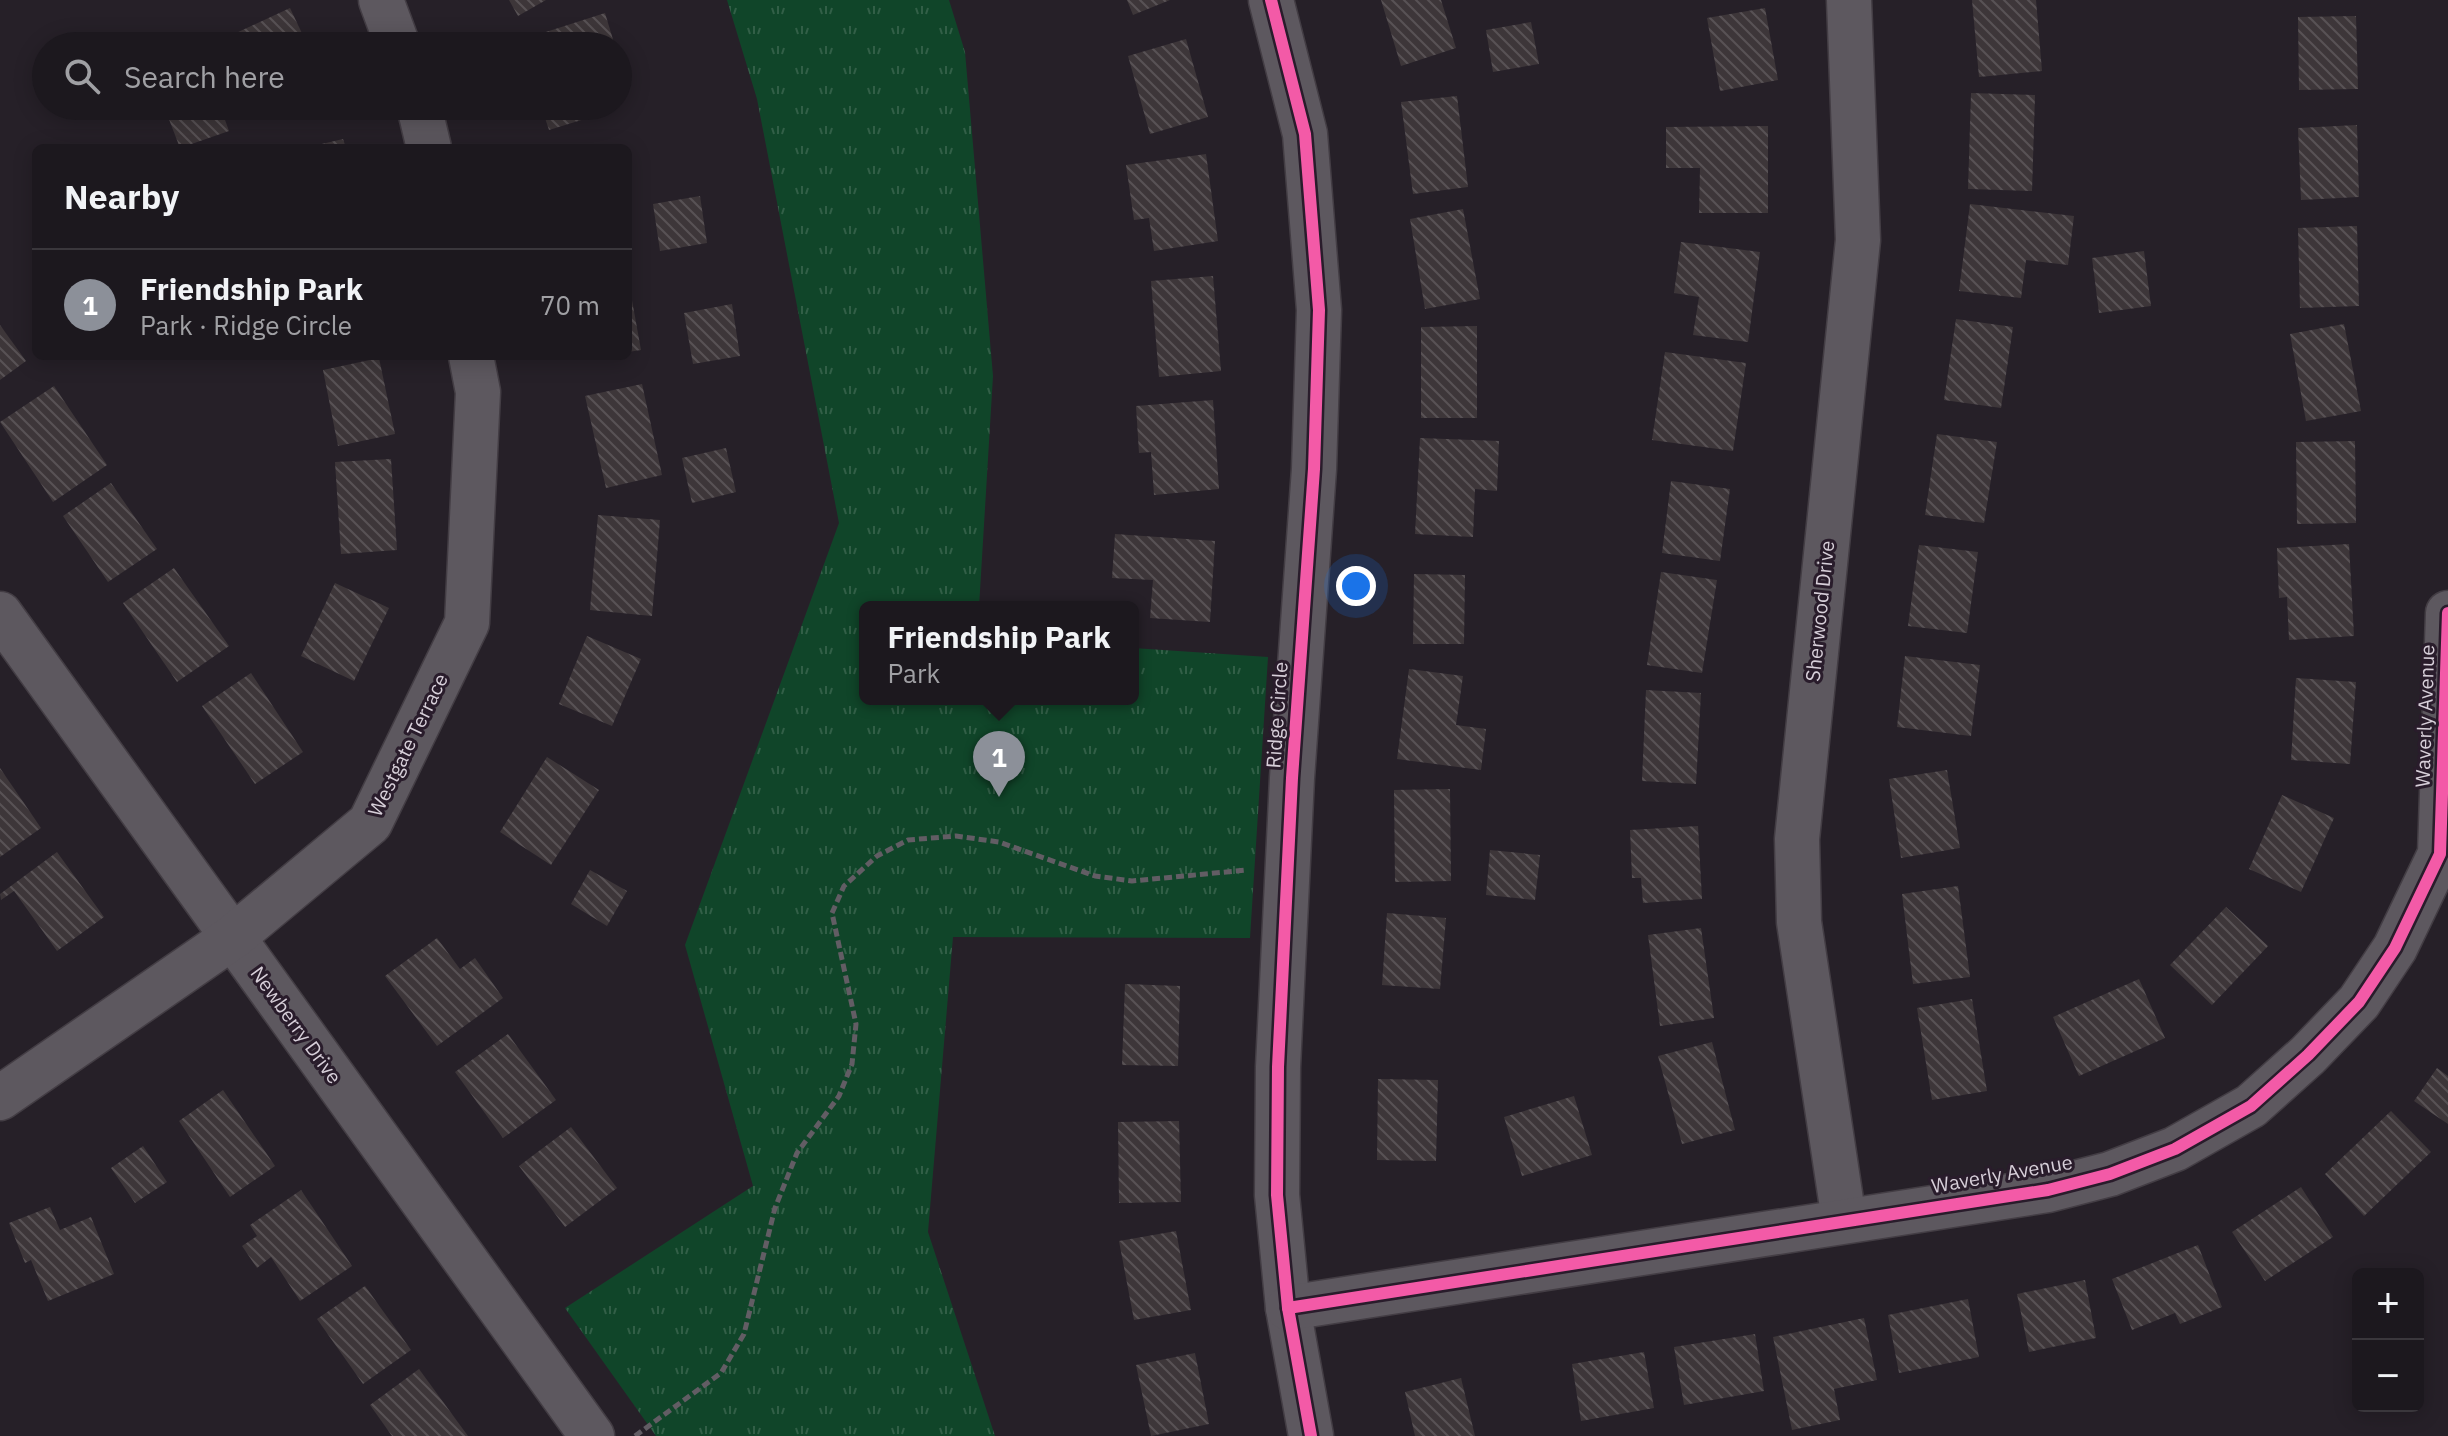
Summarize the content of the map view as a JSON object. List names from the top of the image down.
{
  "streets": {
    "street": [
      "Sherwood Drive",
      "Ridge Circle",
      "Waverly Avenue",
      "Westgate Terrace",
      "Newberry Drive"
    ]
  },
  "crossings": [
    ["Sherwood Drive", "Waverly Avenue"],
    ["Ridge Circle", "Waverly Avenue"],
    ["Westgate Terrace", "Newberry Drive"]
  ],
  "page": {
    "search": "Search here",
    "heading": "Nearby",
    "list": [
      {
        "mark": "1",
        "name": "Friendship Park",
        "note": "Park · Ridge Circle",
        "value": "70 m"
      }
    ],
    "popup": ["Friendship Park", "Park"],
    "pins": "1",
    "map_buttons": ["+", "−"]
  }
}
